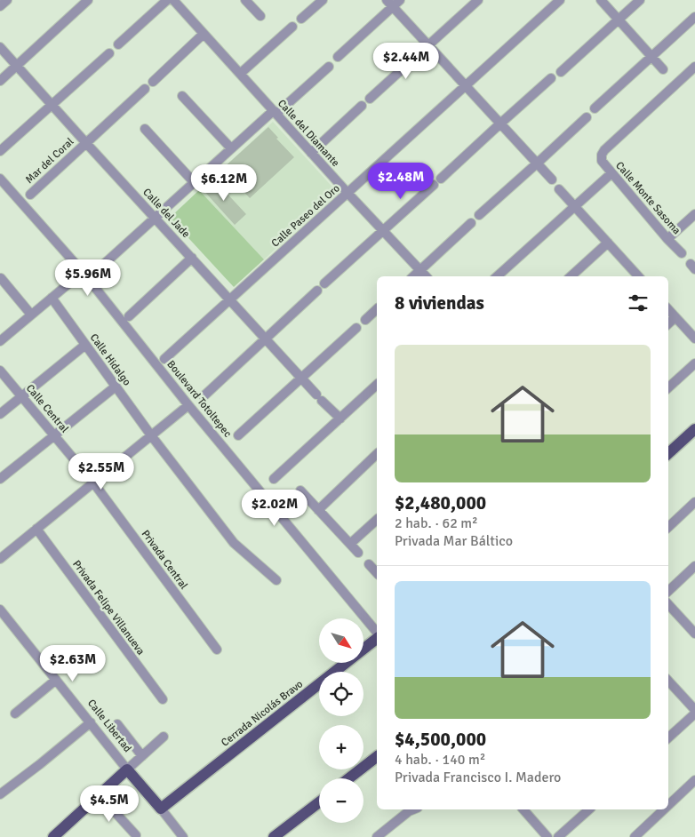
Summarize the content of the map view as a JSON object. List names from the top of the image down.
{
  "streets": {
    "main road": ["Cerrada Nicolás Bravo", "Calle Libertad"],
    "street": [
      "Calle del Diamante",
      "Mar del Coral",
      "Calle Monte Sasoma",
      "Calle del Jade",
      "Calle Paseo del Oro",
      "Calle Hidalgo",
      "Boulevard Totoltepec",
      "Calle Central",
      "Privada Central",
      "Privada Felipe Villanueva"
    ]
  },
  "crossings": [
    ["Calle del Diamante", "Calle Paseo del Oro"],
    ["Mar del Coral", "Calle del Jade"],
    ["Calle del Jade", "Calle Paseo del Oro"],
    ["Calle Central", "Privada Central"],
    ["Cerrada Nicolás Bravo", "Calle Libertad"]
  ],
  "north": "bottom right",
  "page": {
    "price": [
      "$2.44M",
      "$2.48M",
      "$6.12M",
      "$5.96M",
      "$2.55M",
      "$2.02M",
      "$2.63M",
      "$4.5M"
    ],
    "heading": "8 viviendas",
    "list": [
      {
        "name": "$2,480,000",
        "note": "2 hab. · 62 m² · Privada Mar Báltico"
      },
      {
        "name": "$4,500,000",
        "note": "4 hab. · 140 m² · Privada Francisco I. Madero"
      }
    ],
    "map_buttons": ["+", "−"]
  }
}
